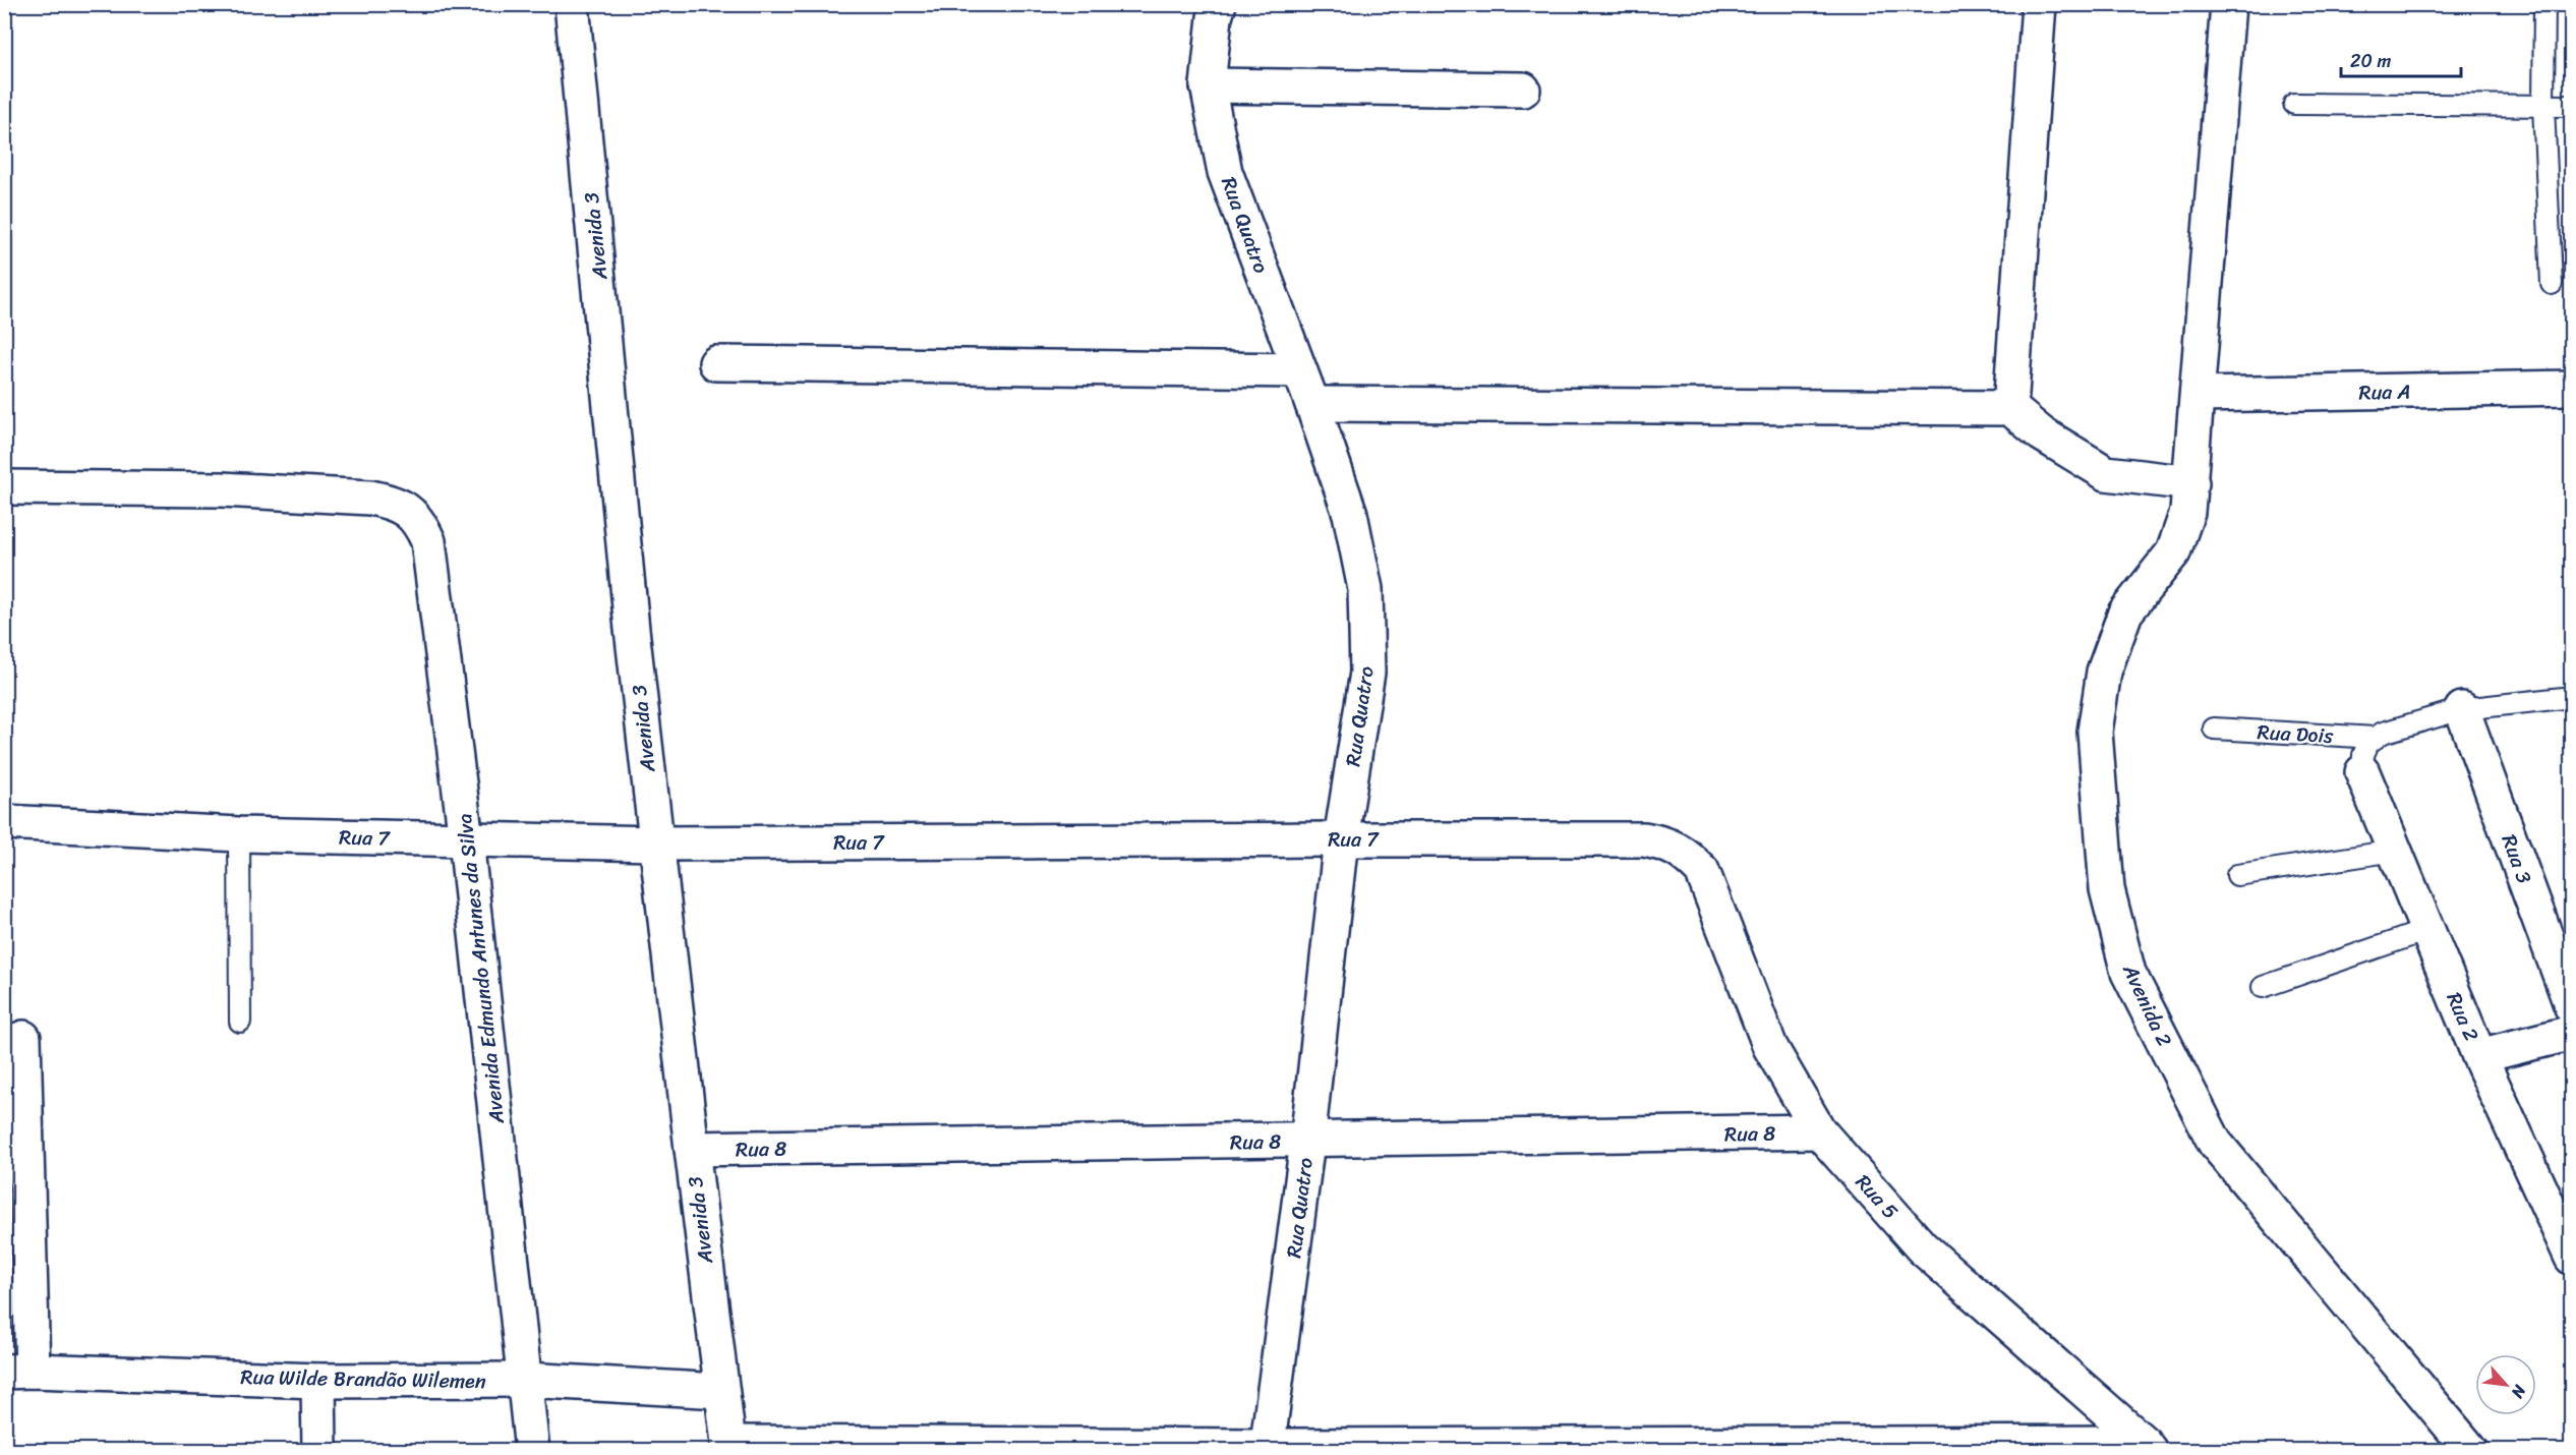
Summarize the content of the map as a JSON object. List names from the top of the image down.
{
  "streets": {
    "street": [
      "Rua Quatro",
      "Avenida 3",
      "Rua A",
      "Rua 7",
      "Rua 3",
      "Avenida Edmundo Antunes da Silva",
      "Avenida 2",
      "Rua 2",
      "Rua 8",
      "Rua 5",
      "Rua Wilde Brandão Wilemen"
    ],
    "lane": ["Rua Dois"]
  },
  "crossings": [
    ["Rua Quatro", "Rua 7"],
    ["Rua Quatro", "Rua 8"],
    ["Avenida 3", "Rua 7"],
    ["Avenida 3", "Rua 8"],
    ["Avenida 3", "Rua Wilde Brandão Wilemen"],
    ["Rua A", "Avenida 2"],
    ["Rua 7", "Avenida Edmundo Antunes da Silva"],
    ["Rua 7", "Rua 5"],
    ["Avenida Edmundo Antunes da Silva", "Rua Wilde Brandão Wilemen"],
    ["Rua 8", "Rua 5"]
  ],
  "scale_bar": "20 m",
  "north": "bottom right"
}
